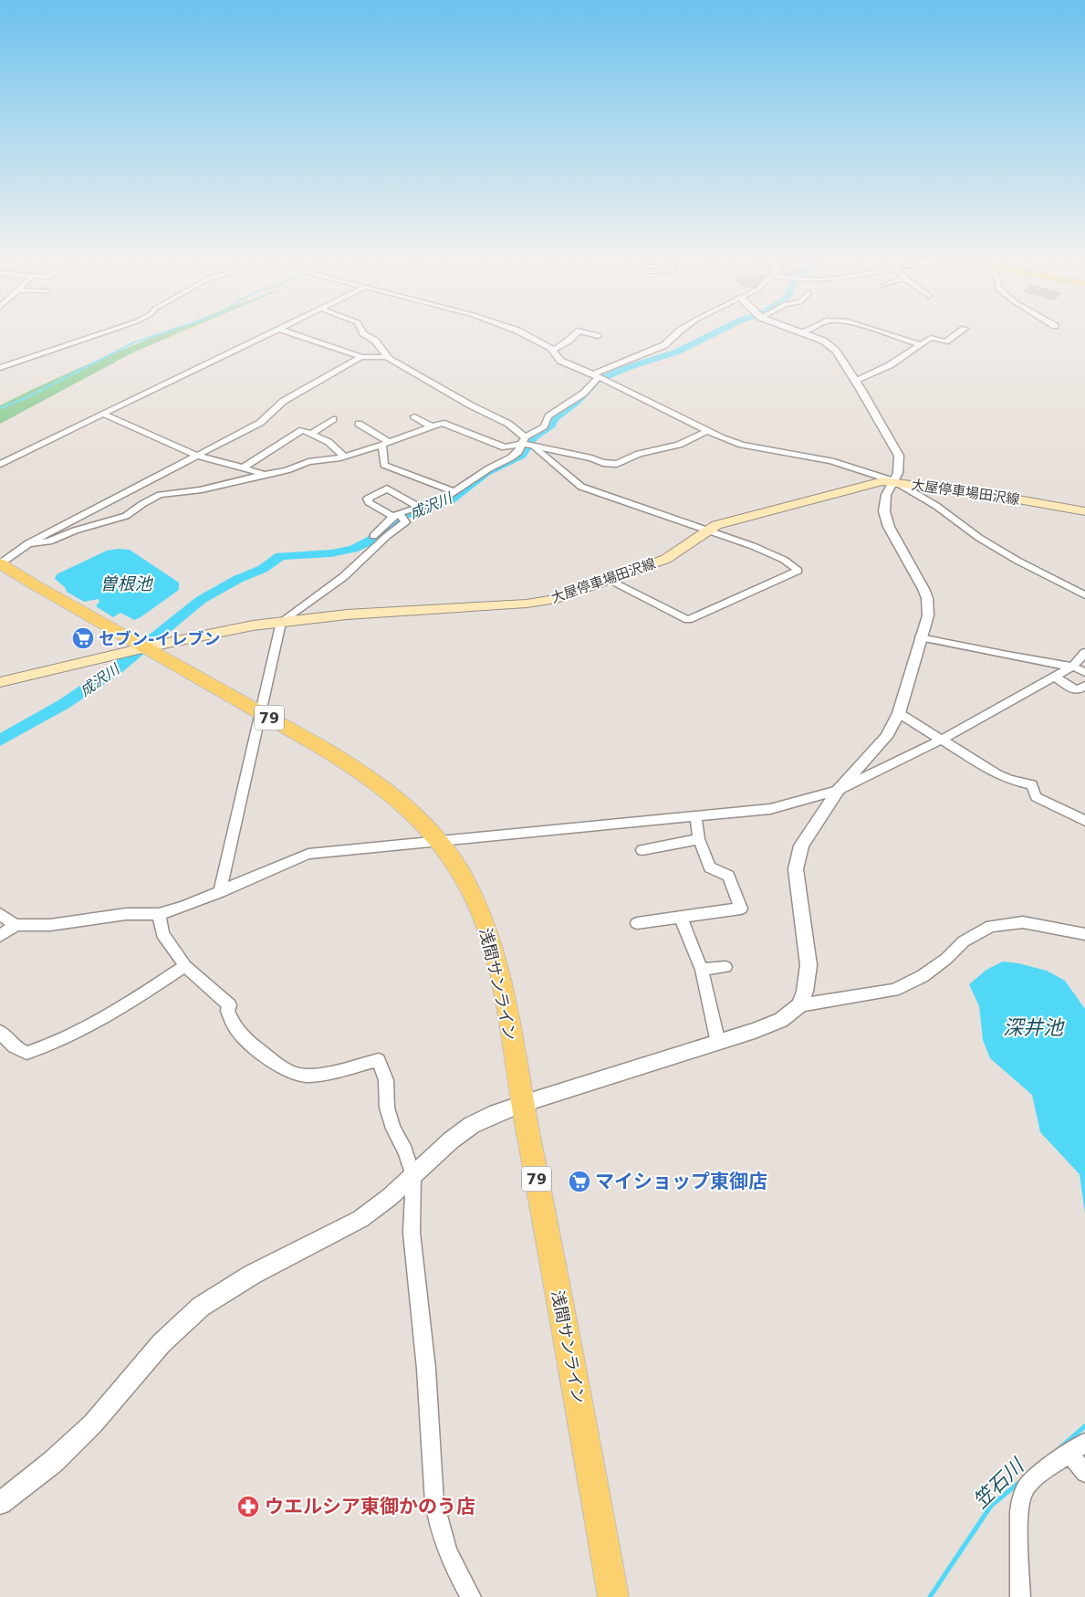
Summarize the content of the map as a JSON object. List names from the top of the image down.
{
  "streets": {
    "main road": ["大屋停車場田沢線", "79", "浅間サンライン"]
  },
  "crossings": [
    ["大屋停車場田沢線", "浅間サンライン"]
  ],
  "water": [
    "成沢川",
    "曽根池",
    "深井池",
    "笠石川"
  ],
  "places": {
    "supermarket": ["セブン-イレブン", "マイショップ東御店"],
    "pharmacy": ["ウエルシア東御かのう店"]
  }
}
